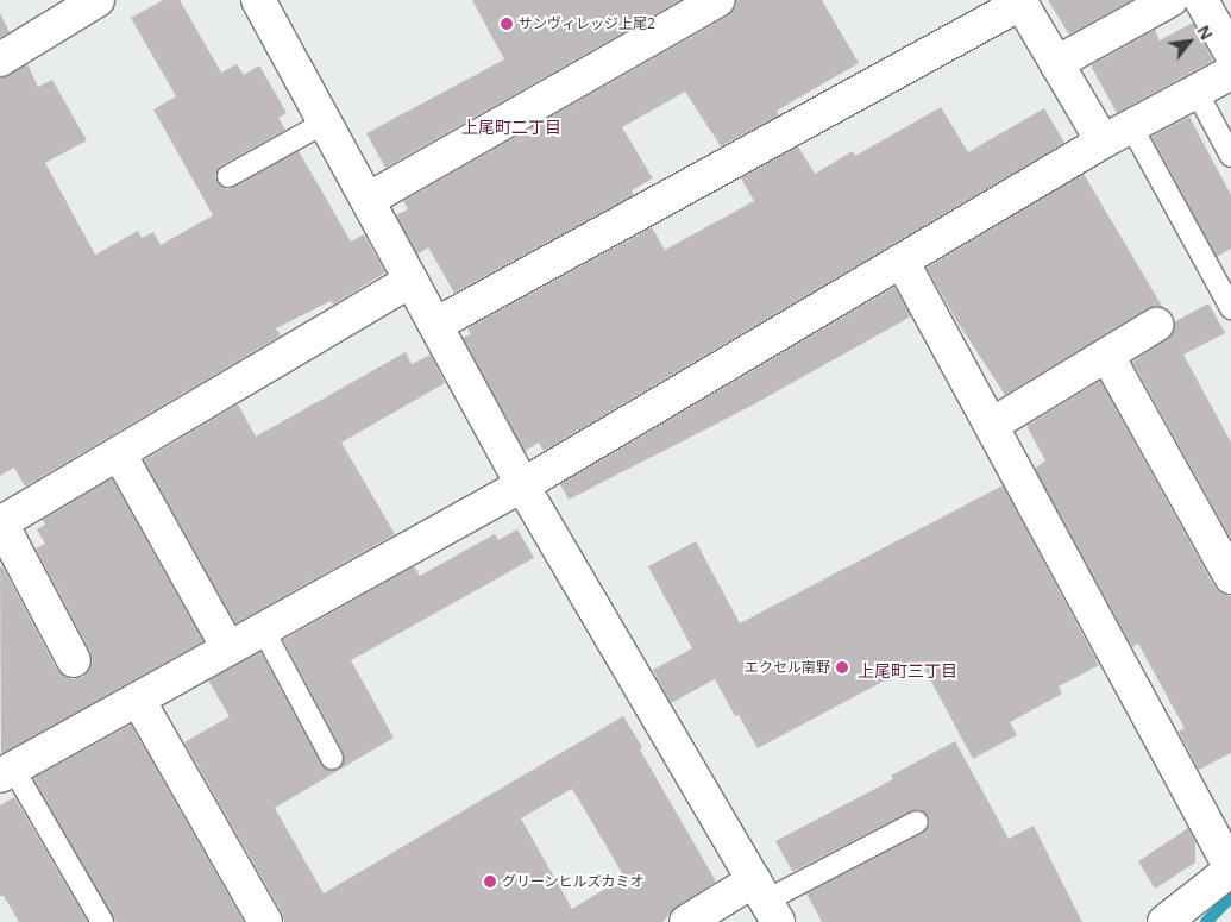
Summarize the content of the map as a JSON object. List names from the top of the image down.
{
  "districts": ["上尾町二丁目", "上尾町三丁目"],
  "places": ["サンヴィレッジ上尾2", "エクセル南野", "グリーンヒルズカミオ"],
  "north": "top right"
}
